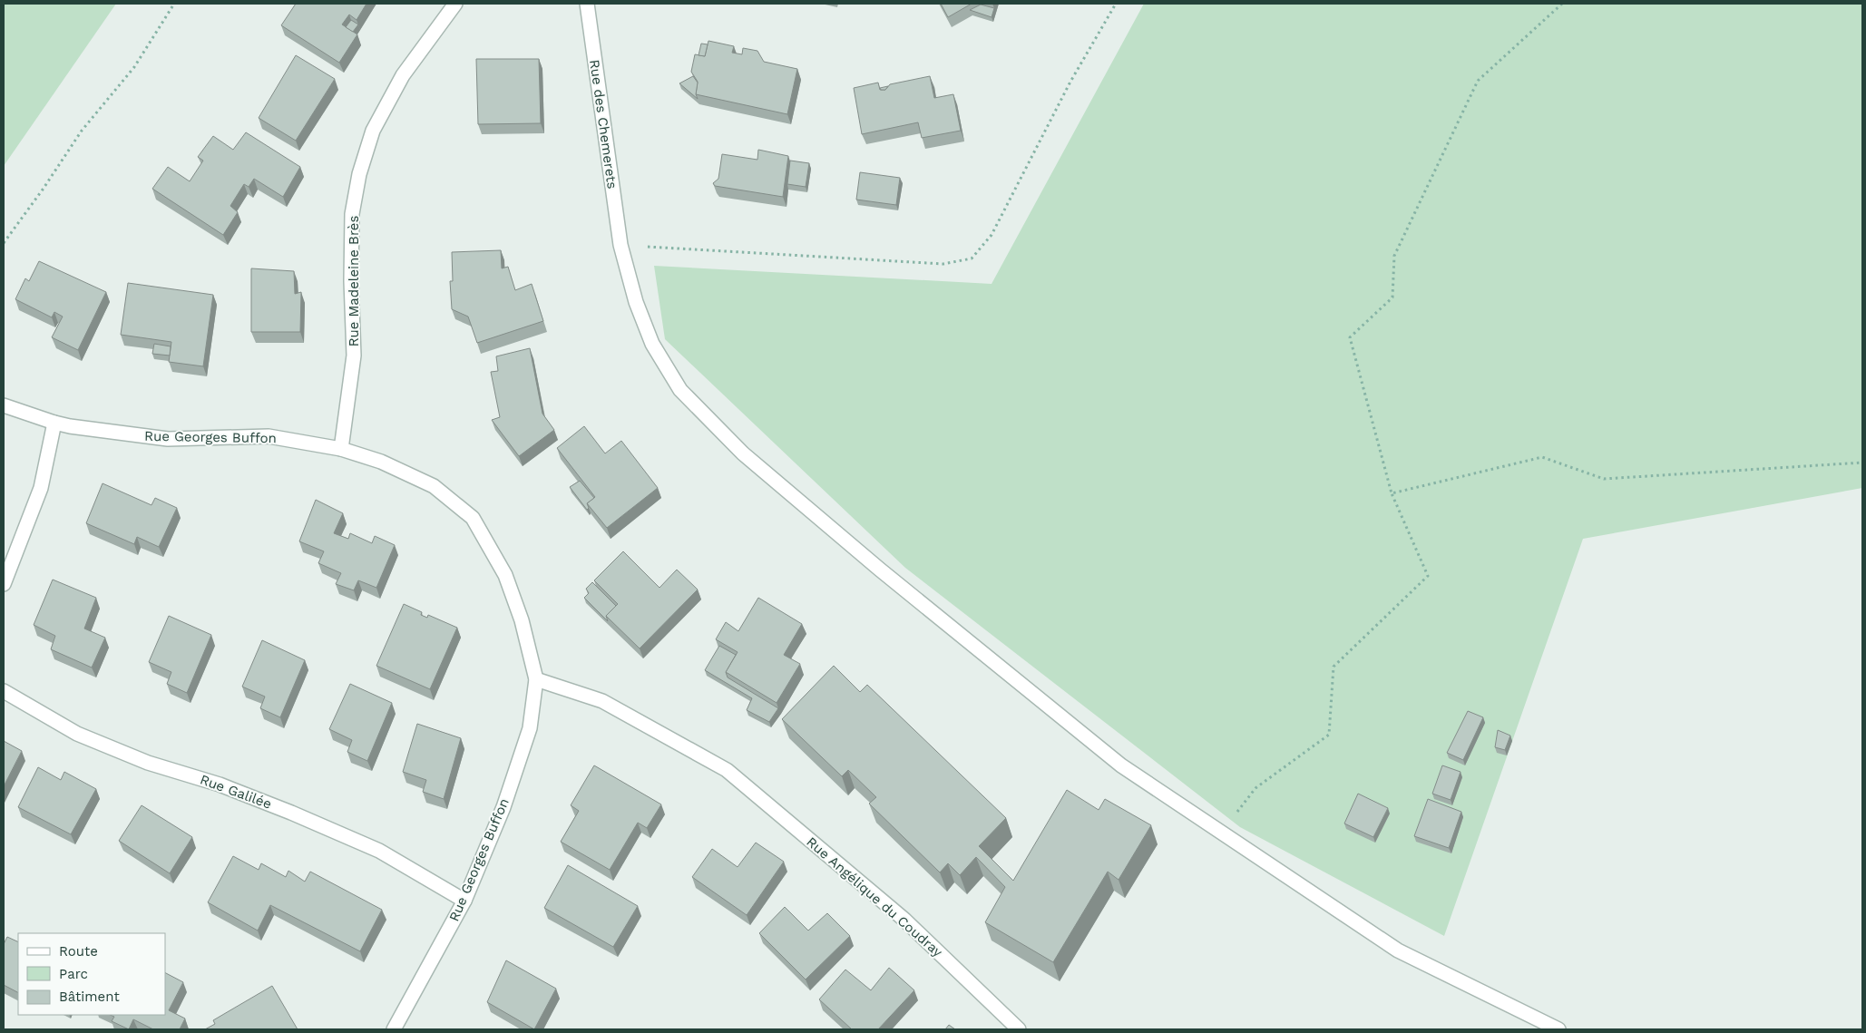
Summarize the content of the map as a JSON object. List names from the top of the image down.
{
  "streets": {
    "street": [
      "Rue des Chemerets",
      "Rue Madeleine Brès",
      "Rue Georges Buffon",
      "Rue Galilée",
      "Rue Angélique du Coudray"
    ]
  },
  "crossings": [
    ["Rue Madeleine Brès", "Rue Georges Buffon"],
    ["Rue Georges Buffon", "Rue Galilée"],
    ["Rue Georges Buffon", "Rue Angélique du Coudray"]
  ],
  "legend": ["Route", "Parc", "Bâtiment"]
}
